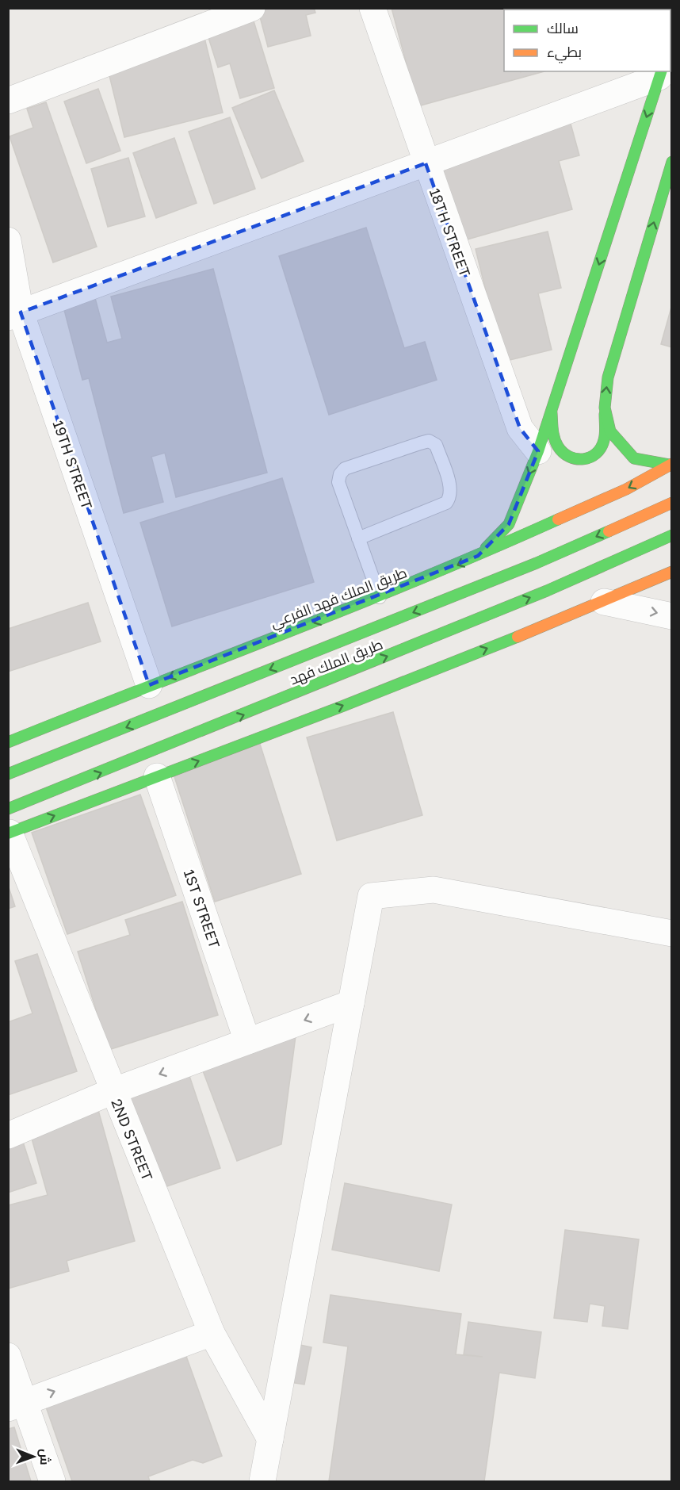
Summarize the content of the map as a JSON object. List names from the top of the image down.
{
  "streets": {
    "main road": ["طريق الملك فهد الفرعي", "طريق الملك فهد"],
    "street": [
      "18TH STREET",
      "19TH STREET",
      "1ST STREET",
      "2ND STREET"
    ]
  },
  "crossings": [
    ["19TH STREET", "طريق الملك فهد الفرعي"],
    ["طريق الملك فهد", "2ND STREET"]
  ],
  "legend": ["سالك", "بطيء"],
  "north": "right"
}
